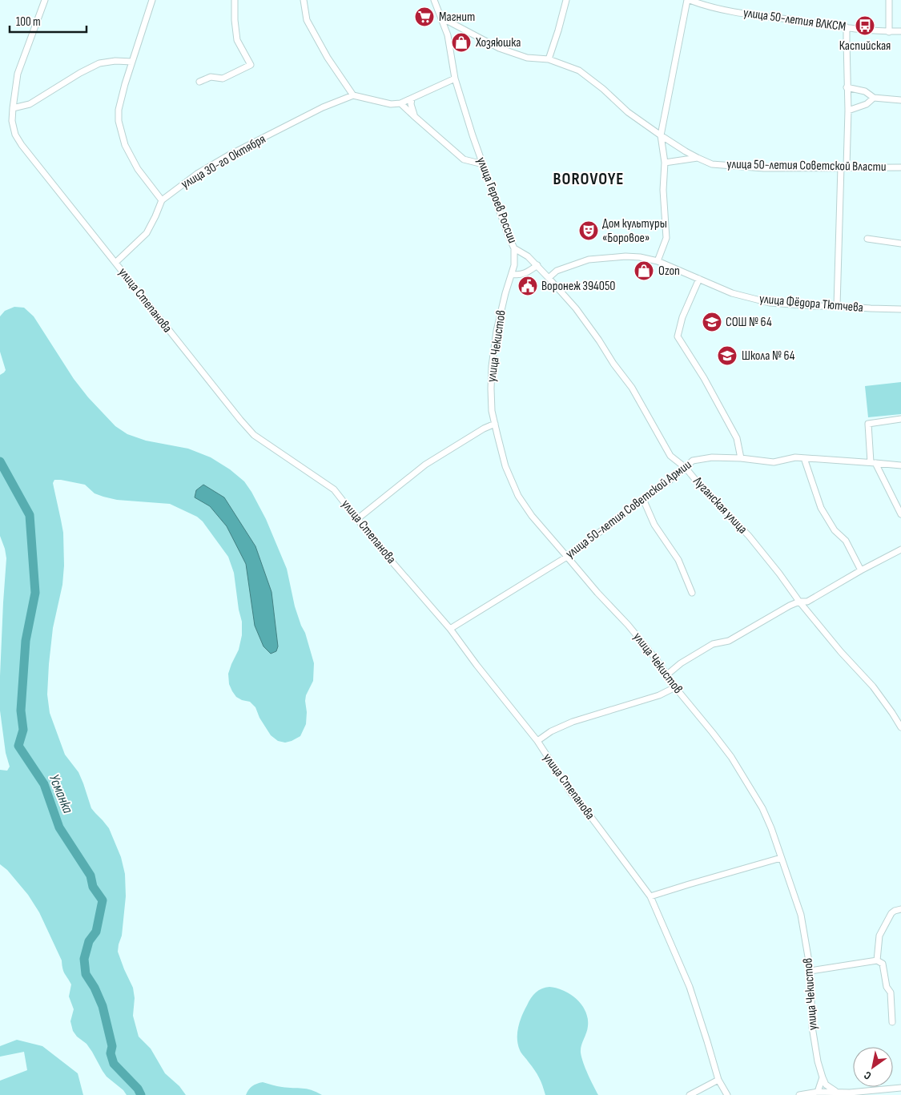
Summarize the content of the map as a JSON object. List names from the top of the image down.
{
  "streets": {
    "street": [
      "улица 50-летия ВЛКСМ",
      "улица 30-го Октября",
      "улица 50-летия Советской Власти",
      "улица Героев России",
      "улица Степанова",
      "улица Фёдора Тютчева",
      "улица Чекистов",
      "Луганская улица",
      "улица 50-летия Советской Армии"
    ]
  },
  "crossings": [
    ["улица 50-летия Советской Власти", "улица Героев России"],
    ["улица Героев России", "улица Чекистов"],
    ["улица Героев России", "Луганская улица"],
    ["улица Степанова", "улица 50-летия Советской Армии"],
    ["улица Чекистов", "улица 50-летия Советской Армии"],
    ["Луганская улица", "улица 50-летия Советской Армии"]
  ],
  "districts": ["BOROVOYE"],
  "water": ["Усманка"],
  "places": {
    "supermarket": ["Магнит"],
    "bus stop": ["Каспийская"],
    "shop": ["Хозяюшка", "Ozon"],
    "theatre": ["Дом культуры «Боровое»"],
    "public building": ["Воронеж 394050"],
    "school or university": ["СОШ № 64", "Школа № 64"]
  },
  "scale_bar": "100 m",
  "north": "bottom left"
}
